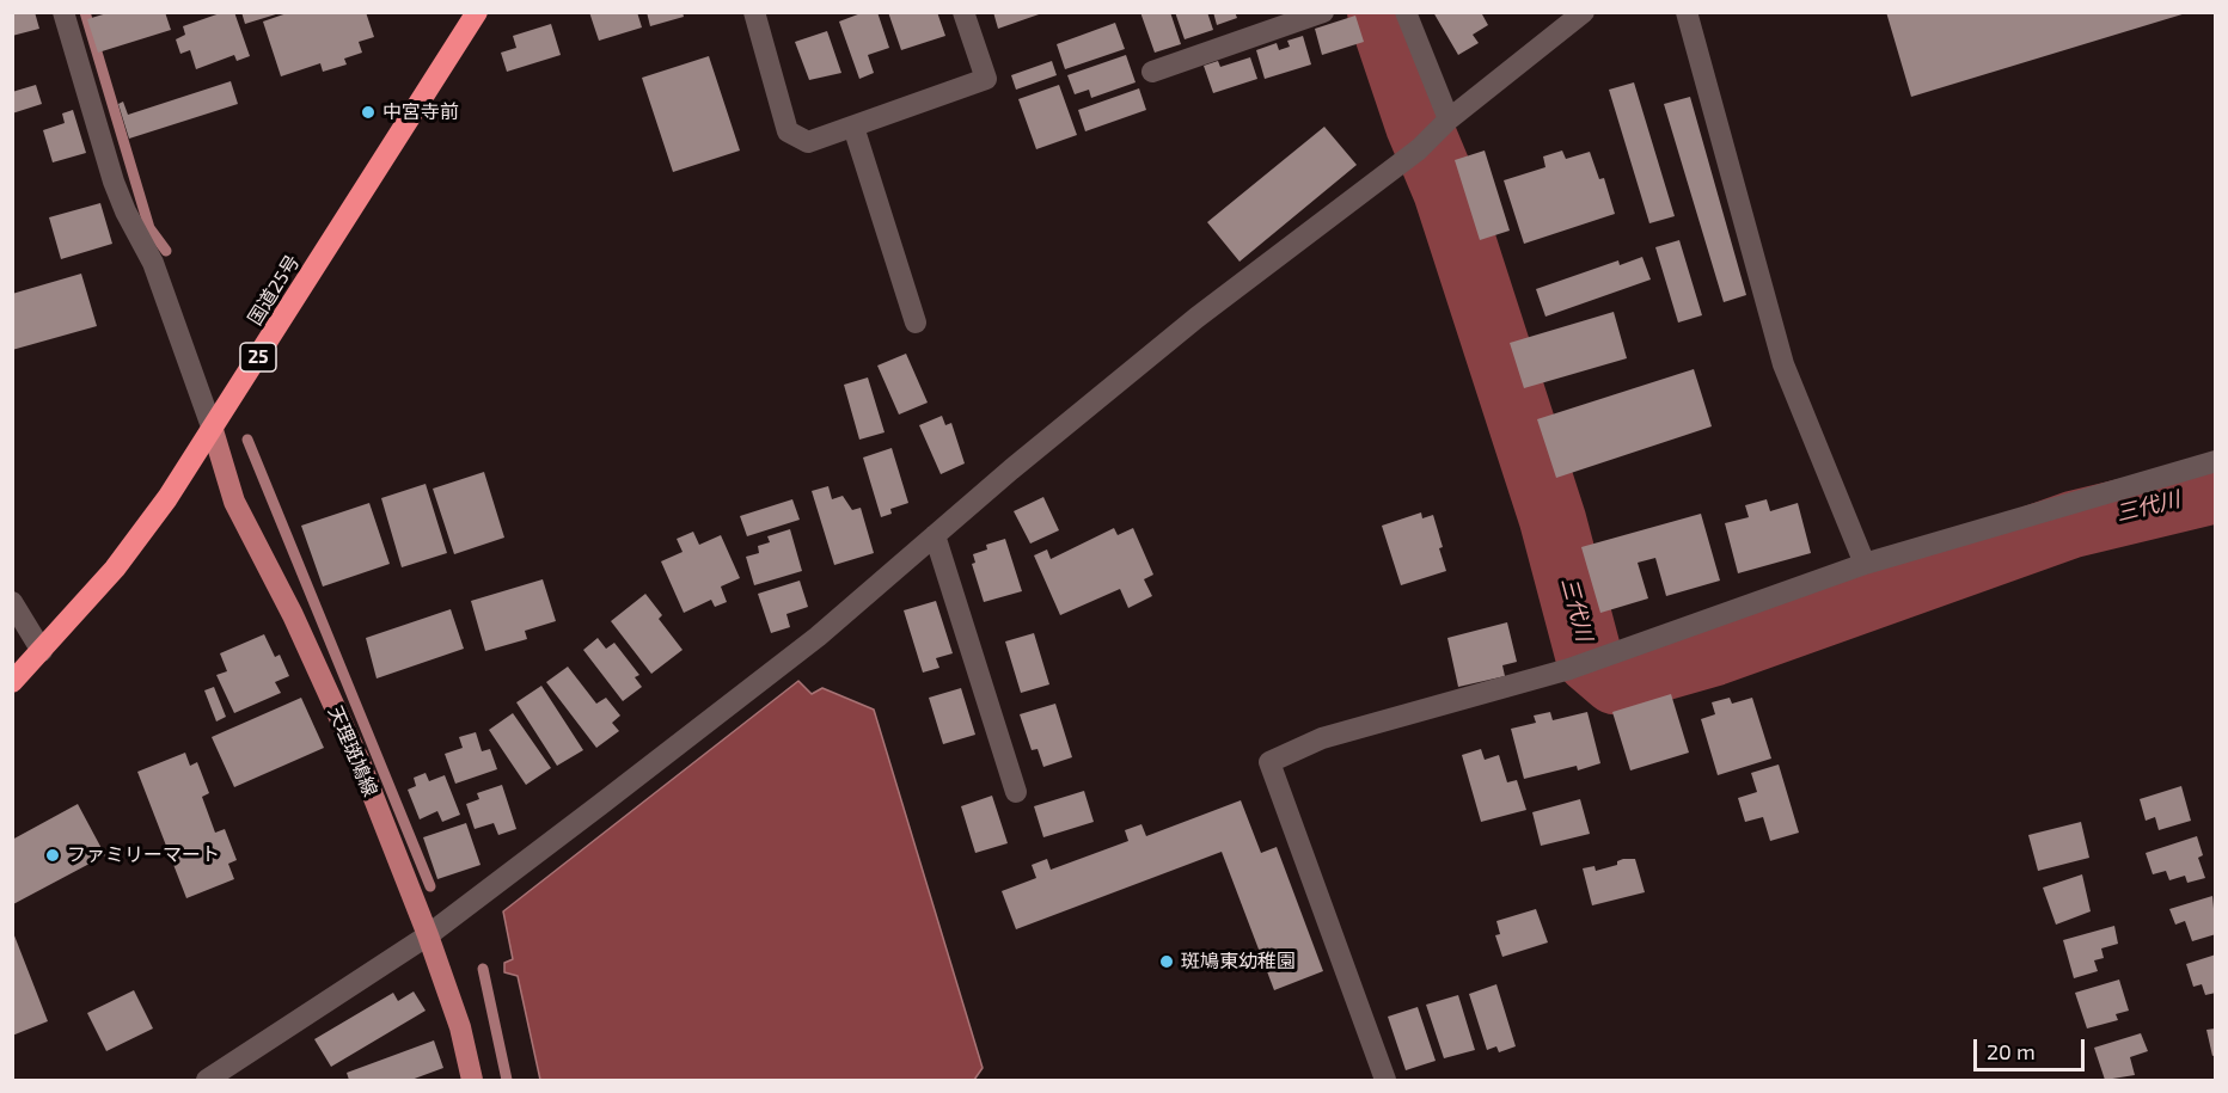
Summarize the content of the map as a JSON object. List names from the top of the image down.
{
  "streets": {
    "highway": ["国道25号", "25"],
    "main road": ["天理斑鳩線"]
  },
  "crossings": [
    ["国道25号", "天理斑鳩線"]
  ],
  "water": ["三代川"],
  "places": ["中宮寺前", "ファミリーマート", "斑鳩東幼稚園"],
  "scale_bar": "20 m"
}
